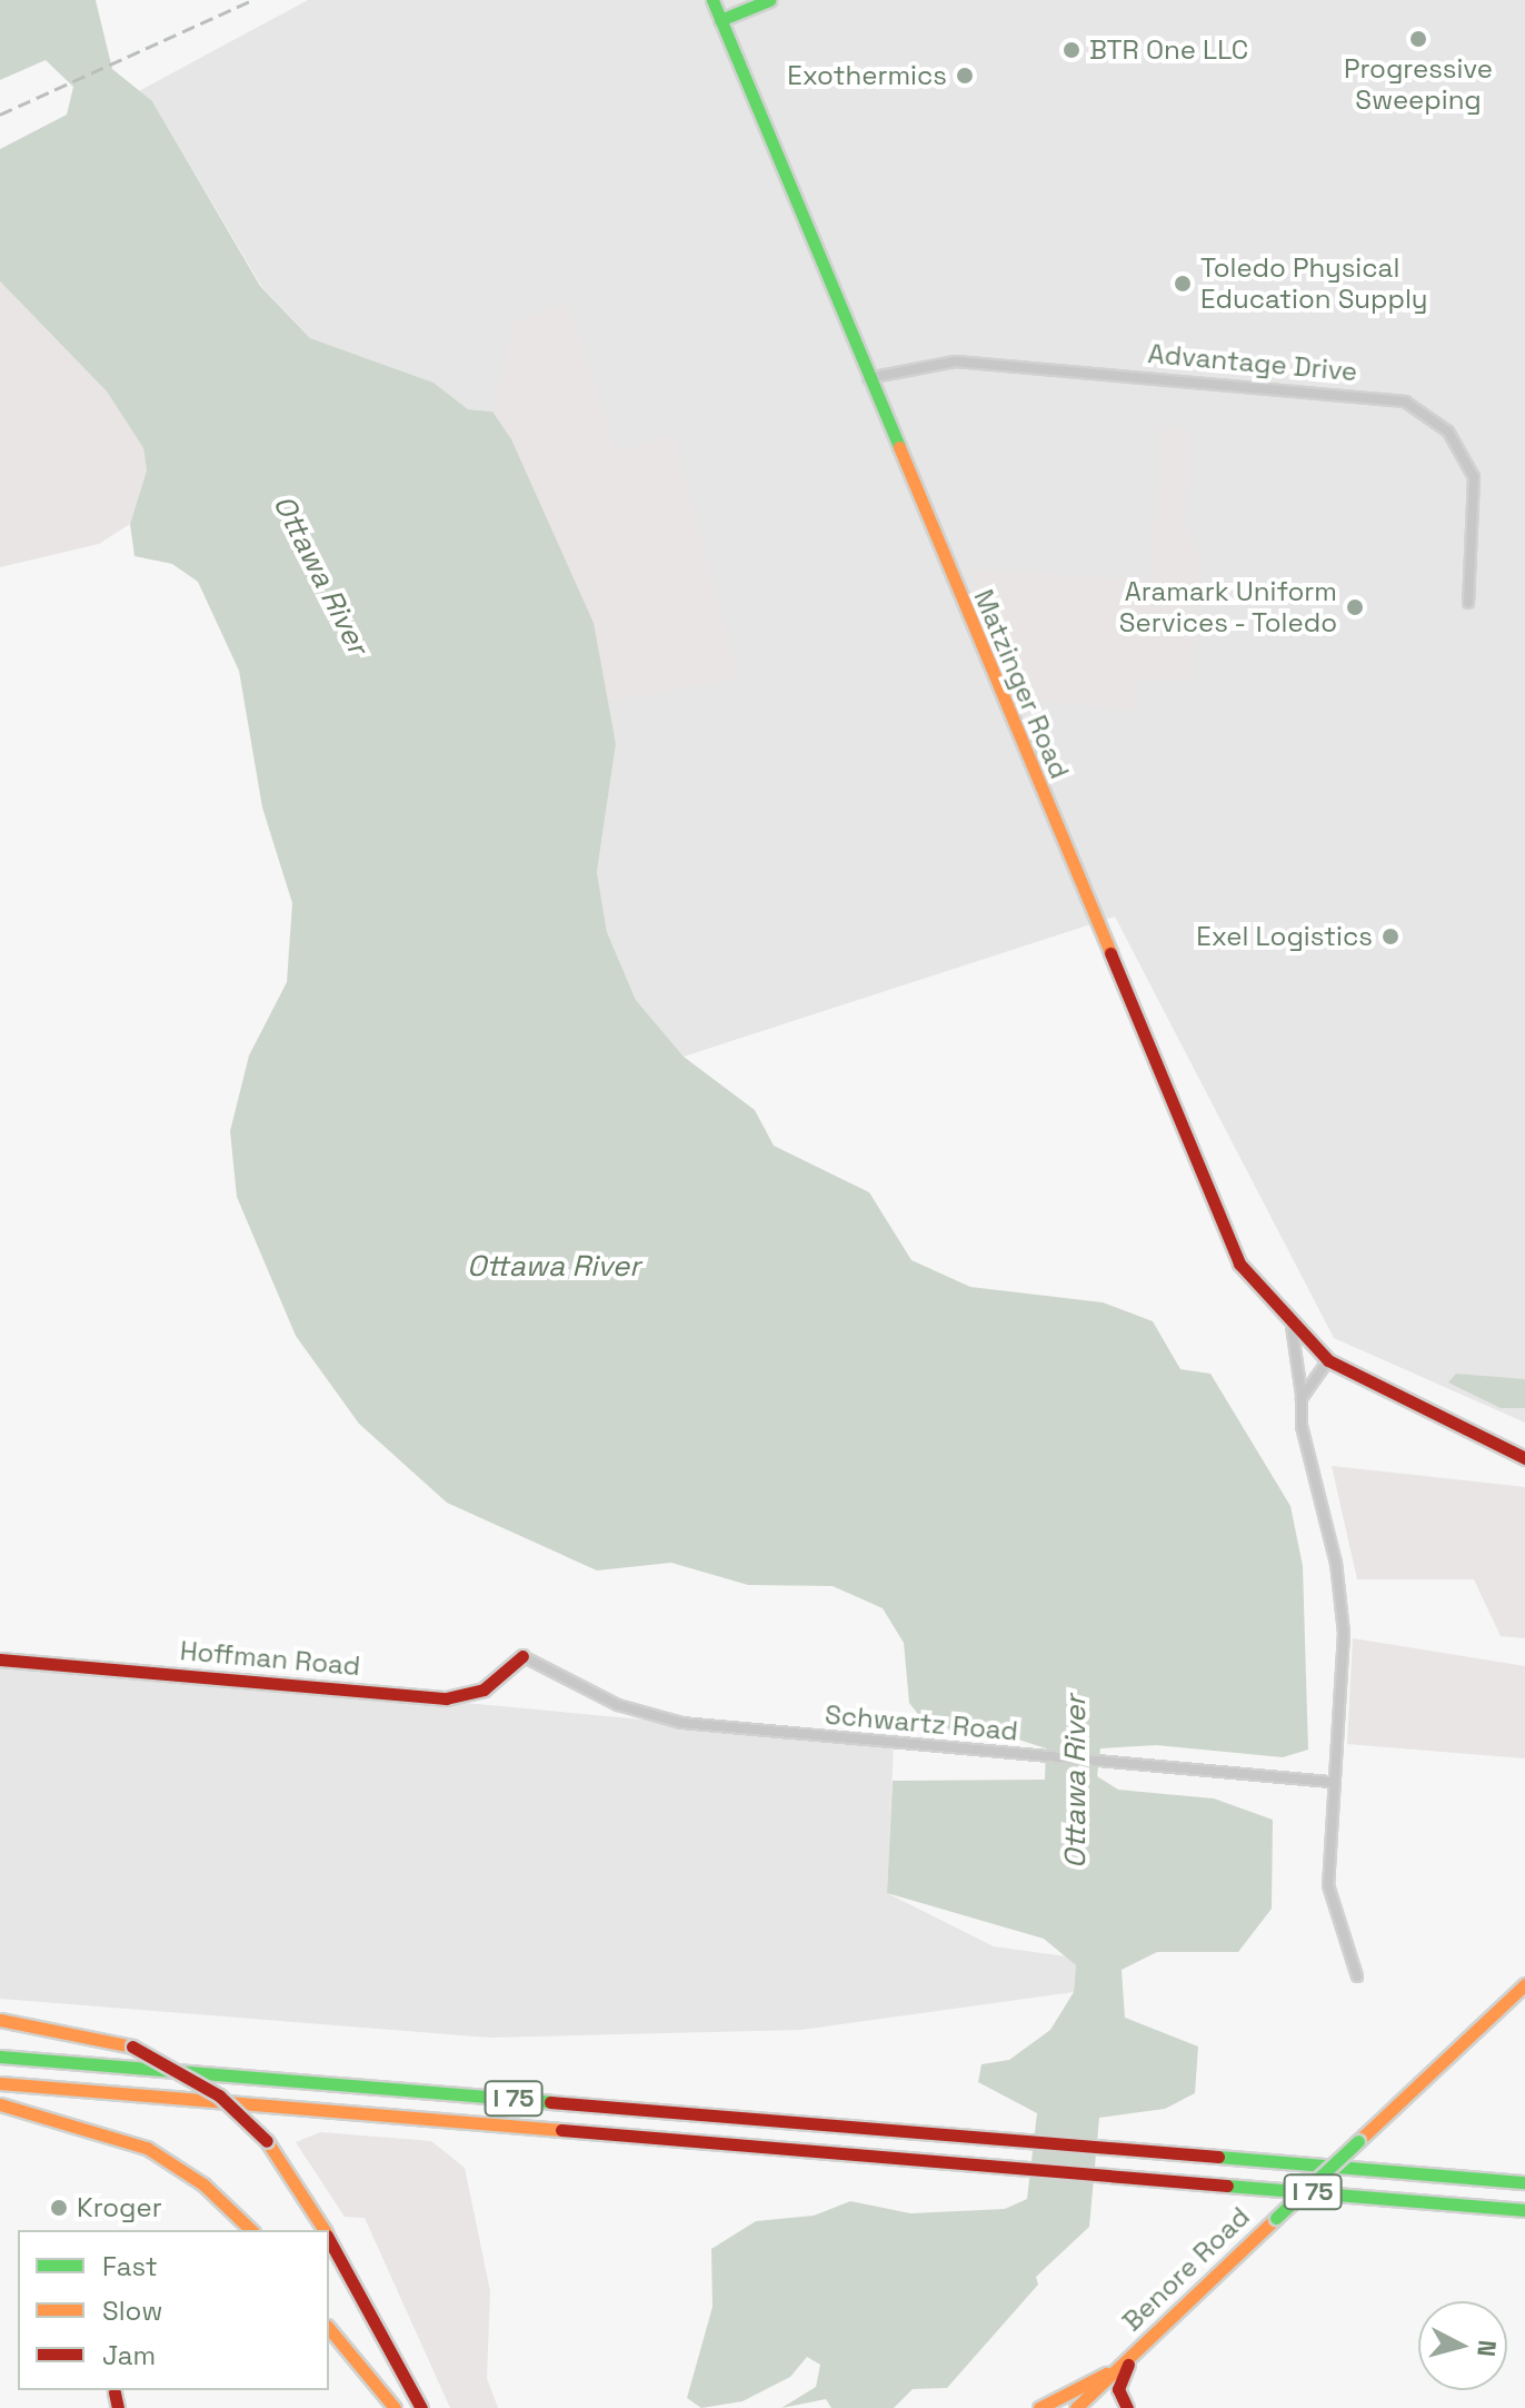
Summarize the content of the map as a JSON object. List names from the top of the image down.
{
  "streets": {
    "main road": [
      "Matzinger Road",
      "Hoffman Road",
      "I 75",
      "Benore Road"
    ],
    "street": ["Advantage Drive", "Schwartz Road"]
  },
  "crossings": [
    ["Advantage Drive", "Matzinger Road"],
    ["Hoffman Road", "Schwartz Road"]
  ],
  "water": ["Ottawa River"],
  "places": [
    "Progressive Sweeping",
    "BTR One LLC",
    "Exothermics",
    "Toledo Physical Education Supply",
    "Aramark Uniform Services - Toledo",
    "Exel Logistics",
    "Kroger"
  ],
  "legend": ["Fast", "Slow", "Jam"],
  "north": "right"
}
